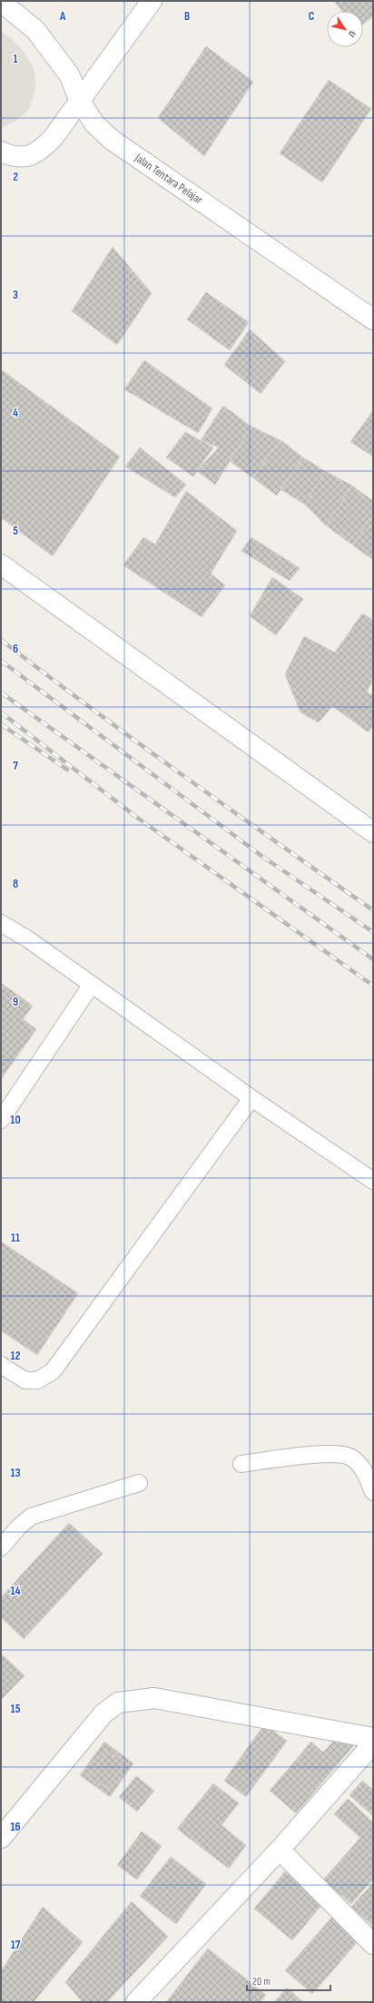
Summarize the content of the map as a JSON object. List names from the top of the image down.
{
  "streets": {
    "street": ["Jalan Tentara Pelajar"]
  },
  "scale_bar": "20 m",
  "north": "bottom right",
  "grid": {
    "columns": ["A", "B", "C"],
    "rows": [
      "1",
      "2",
      "3",
      "4",
      "5",
      "6",
      "7",
      "8",
      "9",
      "10",
      "11",
      "12",
      "13",
      "14",
      "15",
      "16",
      "17"
    ]
  }
}
